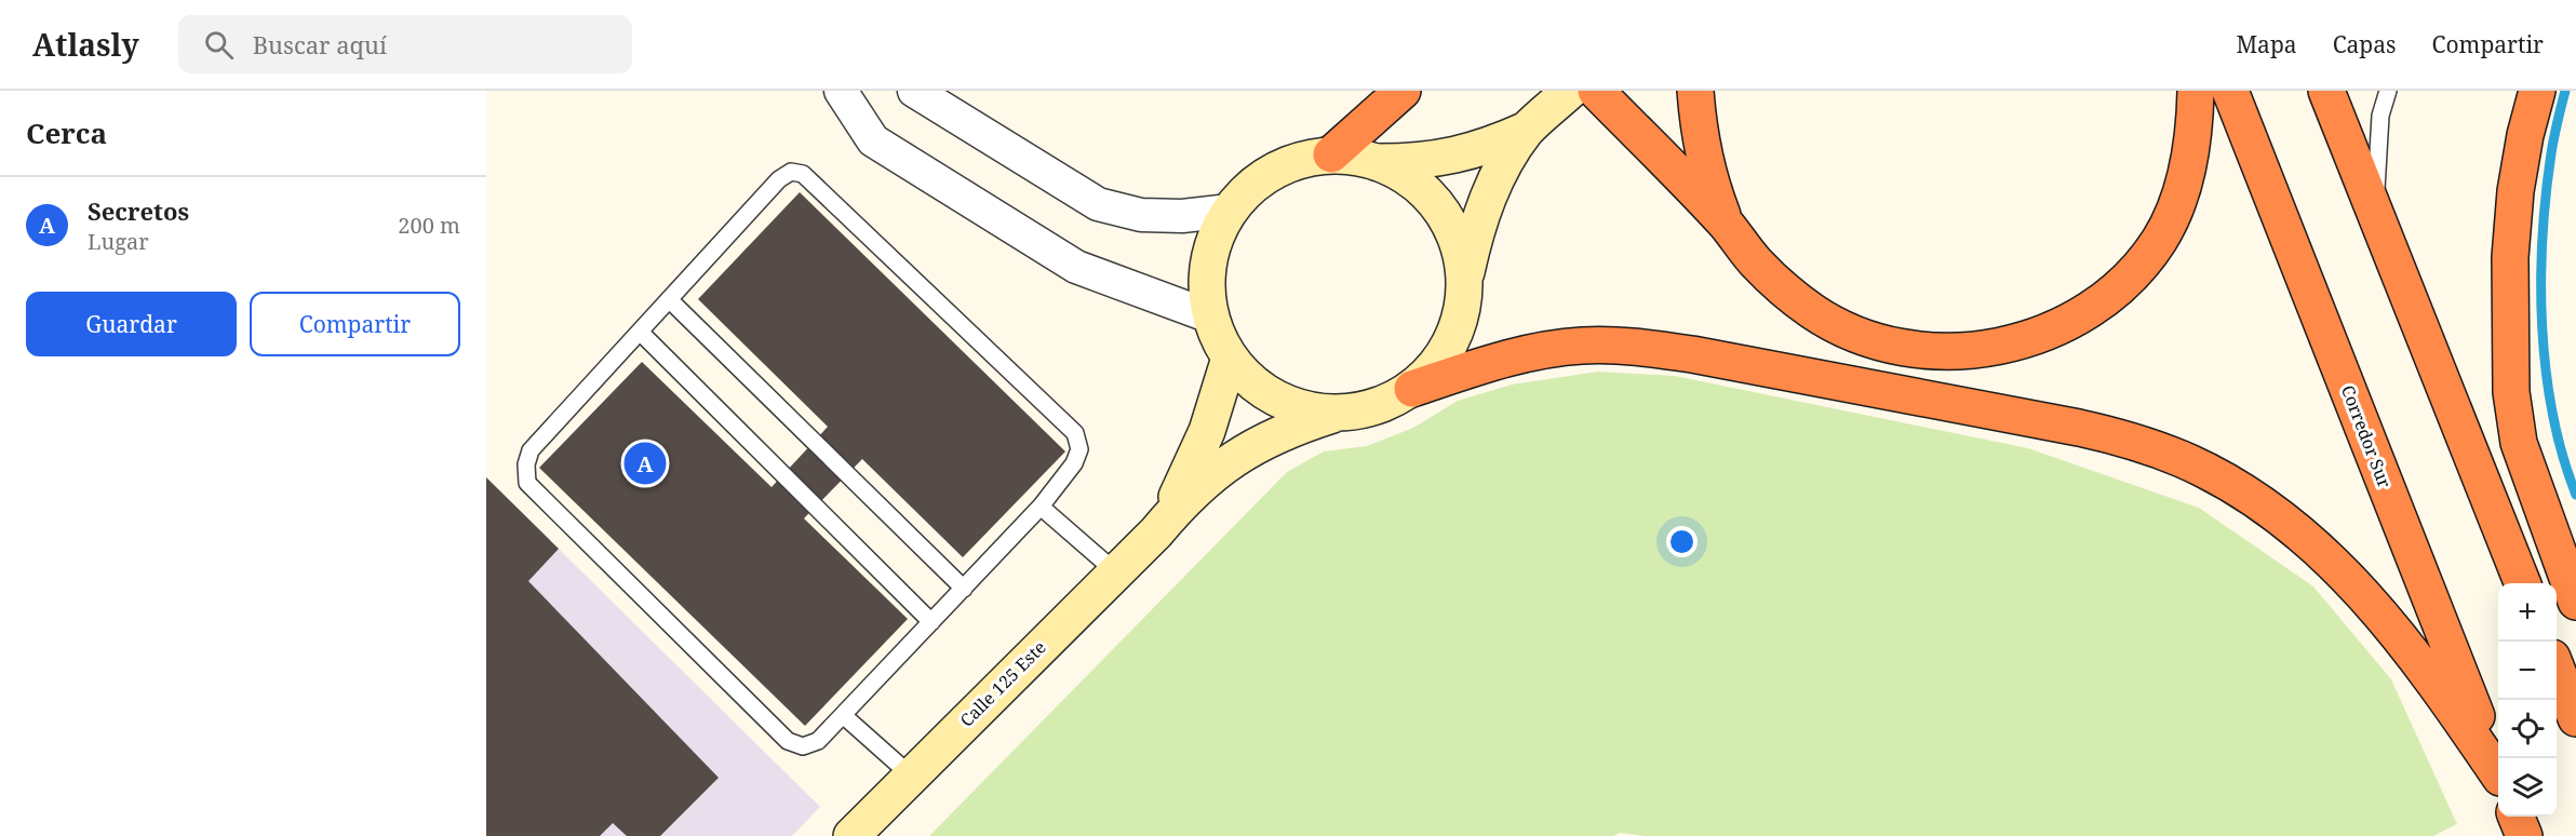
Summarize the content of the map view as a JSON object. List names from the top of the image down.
{
  "streets": {
    "highway": ["Corredor Sur"],
    "main road": ["Calle 125 Este"]
  },
  "page": {
    "header": "Atlasly",
    "search": "Buscar aquí",
    "nav": ["Mapa", "Capas", "Compartir"],
    "heading": "Cerca",
    "list": [
      {
        "mark": "A",
        "name": "Secretos",
        "note": "Lugar",
        "value": "200 m"
      }
    ],
    "buttons": ["Guardar", "Compartir"],
    "pins": "A",
    "map_buttons": ["+", "−"]
  }
}
